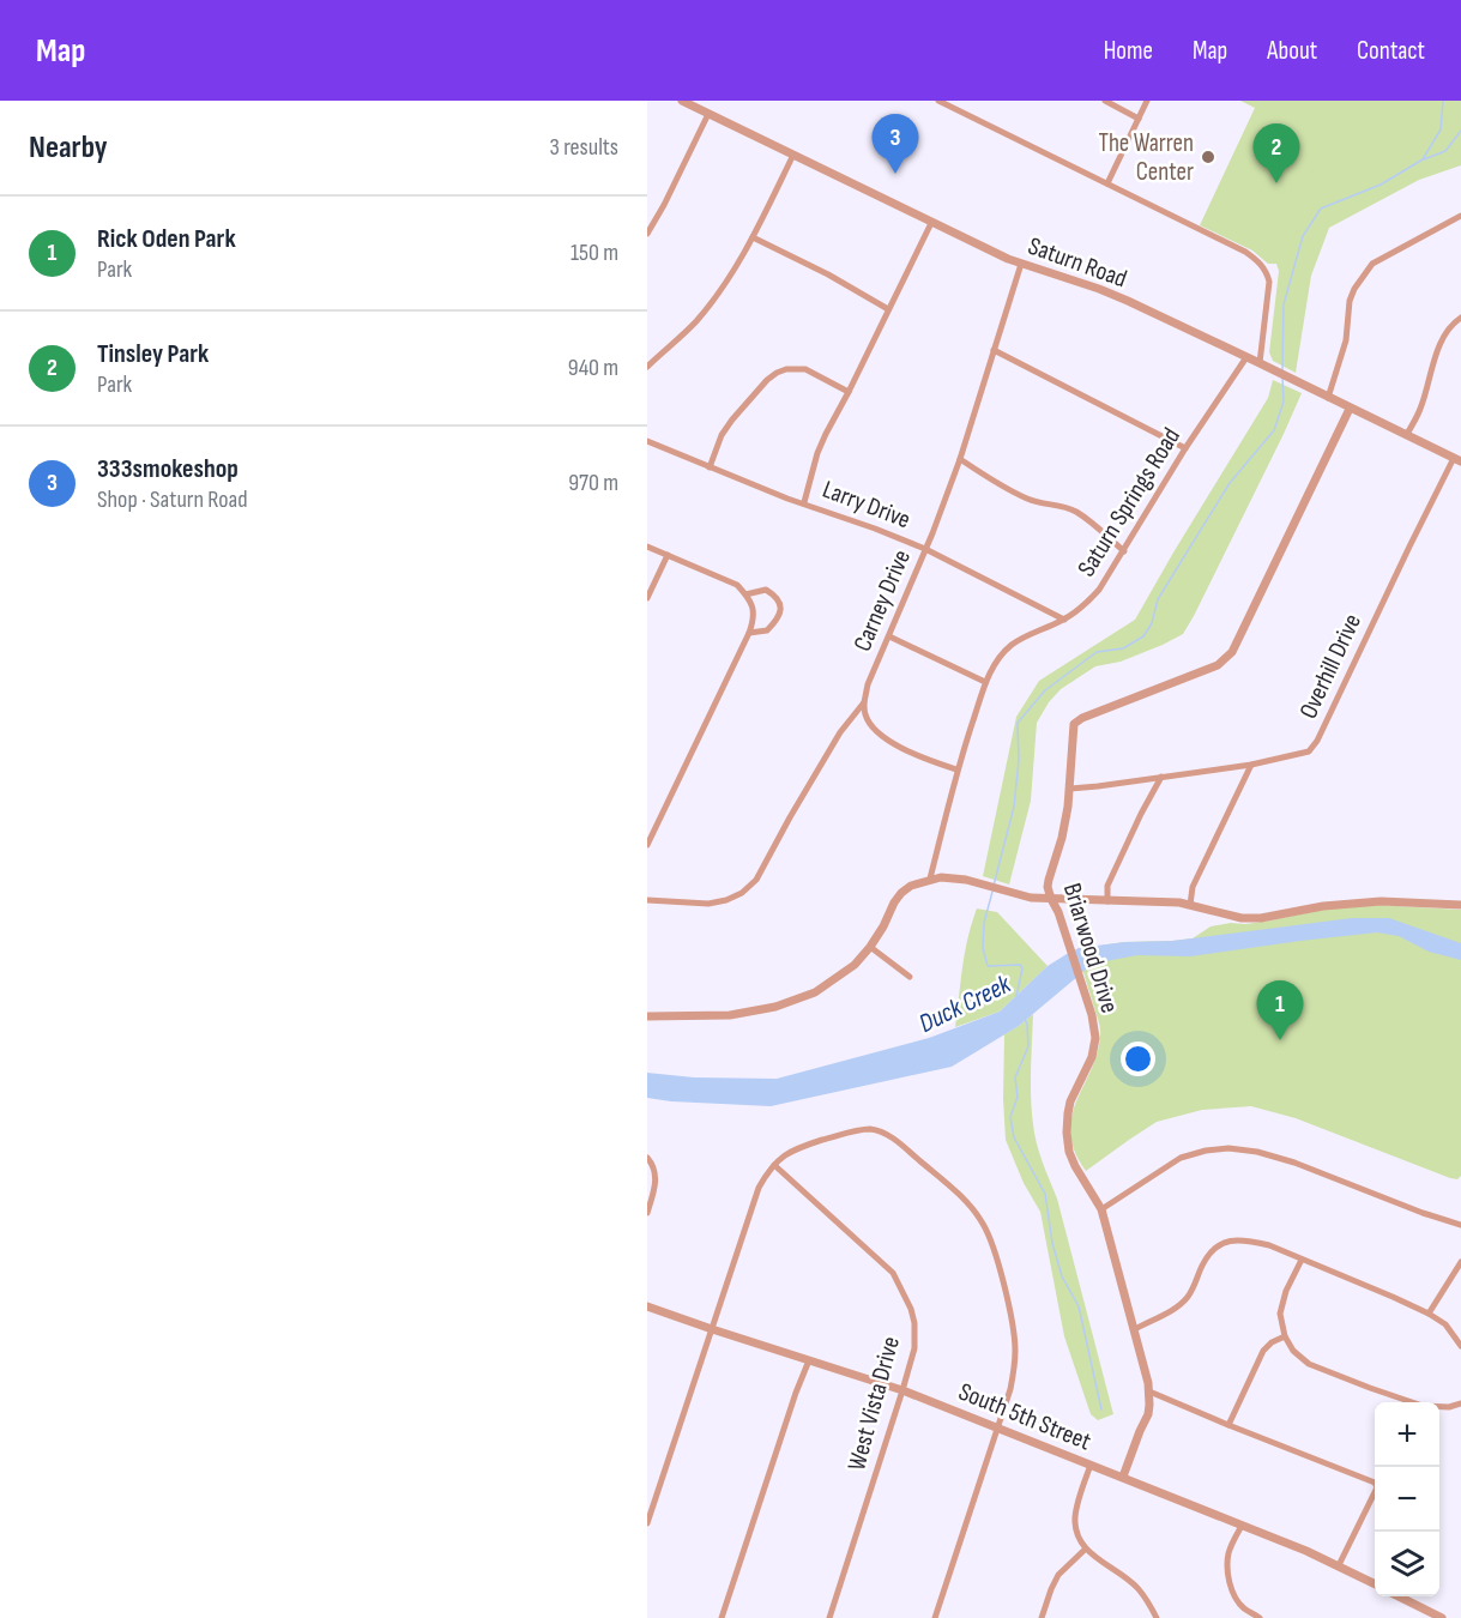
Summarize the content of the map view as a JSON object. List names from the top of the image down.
{
  "streets": {
    "street": [
      "Saturn Road",
      "Saturn Springs Road",
      "Larry Drive",
      "Carney Drive",
      "Overhill Drive",
      "Briarwood Drive",
      "West Vista Drive",
      "South 5th Street"
    ]
  },
  "crossings": [
    ["Saturn Road", "Saturn Springs Road"],
    ["Saturn Road", "Carney Drive"],
    ["Saturn Road", "Overhill Drive"],
    ["Saturn Road", "Briarwood Drive"],
    ["Saturn Springs Road", "Larry Drive"],
    ["Larry Drive", "Carney Drive"],
    ["Overhill Drive", "Briarwood Drive"],
    ["Briarwood Drive", "South 5th Street"],
    ["West Vista Drive", "South 5th Street"]
  ],
  "water": ["Duck Creek"],
  "places": ["The Warren Center"],
  "page": {
    "header": "Map",
    "nav": [
      "Home",
      "Map",
      "About",
      "Contact"
    ],
    "heading": ["Nearby", "3 results"],
    "pins": ["3", "2", "1"],
    "list": [
      {
        "mark": "1",
        "name": "Rick Oden Park",
        "note": "Park",
        "value": "150 m"
      },
      {
        "mark": "2",
        "name": "Tinsley Park",
        "note": "Park",
        "value": "940 m"
      },
      {
        "mark": "3",
        "name": "333smokeshop",
        "note": "Shop · Saturn Road",
        "value": "970 m"
      }
    ],
    "map_buttons": ["+", "−"]
  }
}
